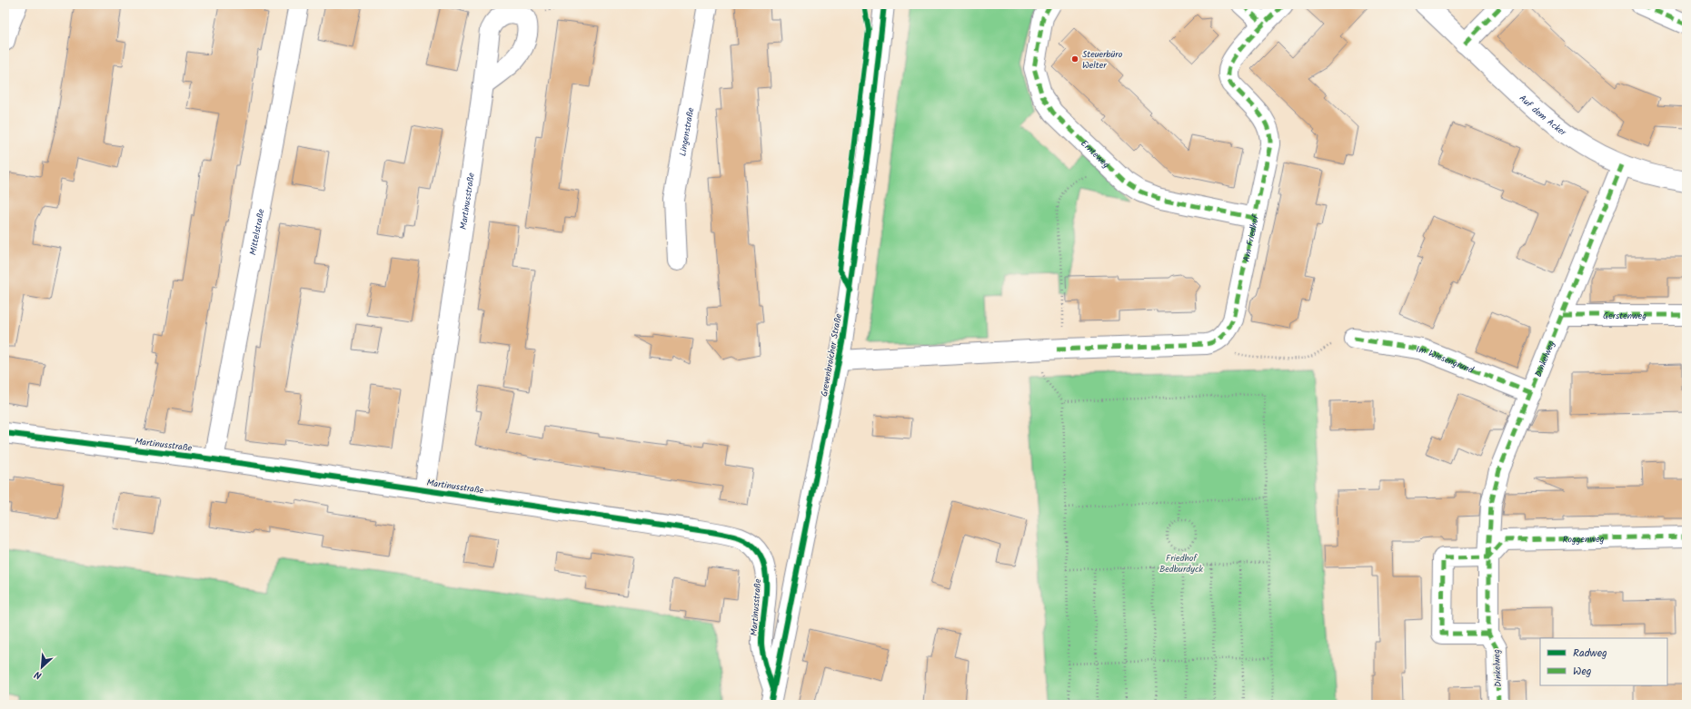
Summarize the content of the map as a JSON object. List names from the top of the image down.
{
  "streets": {
    "street": [
      "Auf dem Acker",
      "Lingenstraße",
      "Ernteweg",
      "Martinusstraße",
      "Mittelstraße",
      "Am Friedhof",
      "Gerstenweg",
      "Grevenbroicher Straße",
      "Dinkelweg",
      "Im Wiesengrund",
      "Roggenweg"
    ]
  },
  "crossings": [
    ["Auf dem Acker", "Dinkelweg"],
    ["Ernteweg", "Am Friedhof"],
    ["Martinusstraße", "Mittelstraße"],
    ["Martinusstraße", "Grevenbroicher Straße"],
    ["Gerstenweg", "Dinkelweg"],
    ["Dinkelweg", "Im Wiesengrund"],
    ["Dinkelweg", "Roggenweg"]
  ],
  "parks": ["Friedhof Bedburdyck"],
  "places": ["Steuerbüro Welter"],
  "legend": ["Radweg", "Weg"],
  "north": "bottom left"
}
